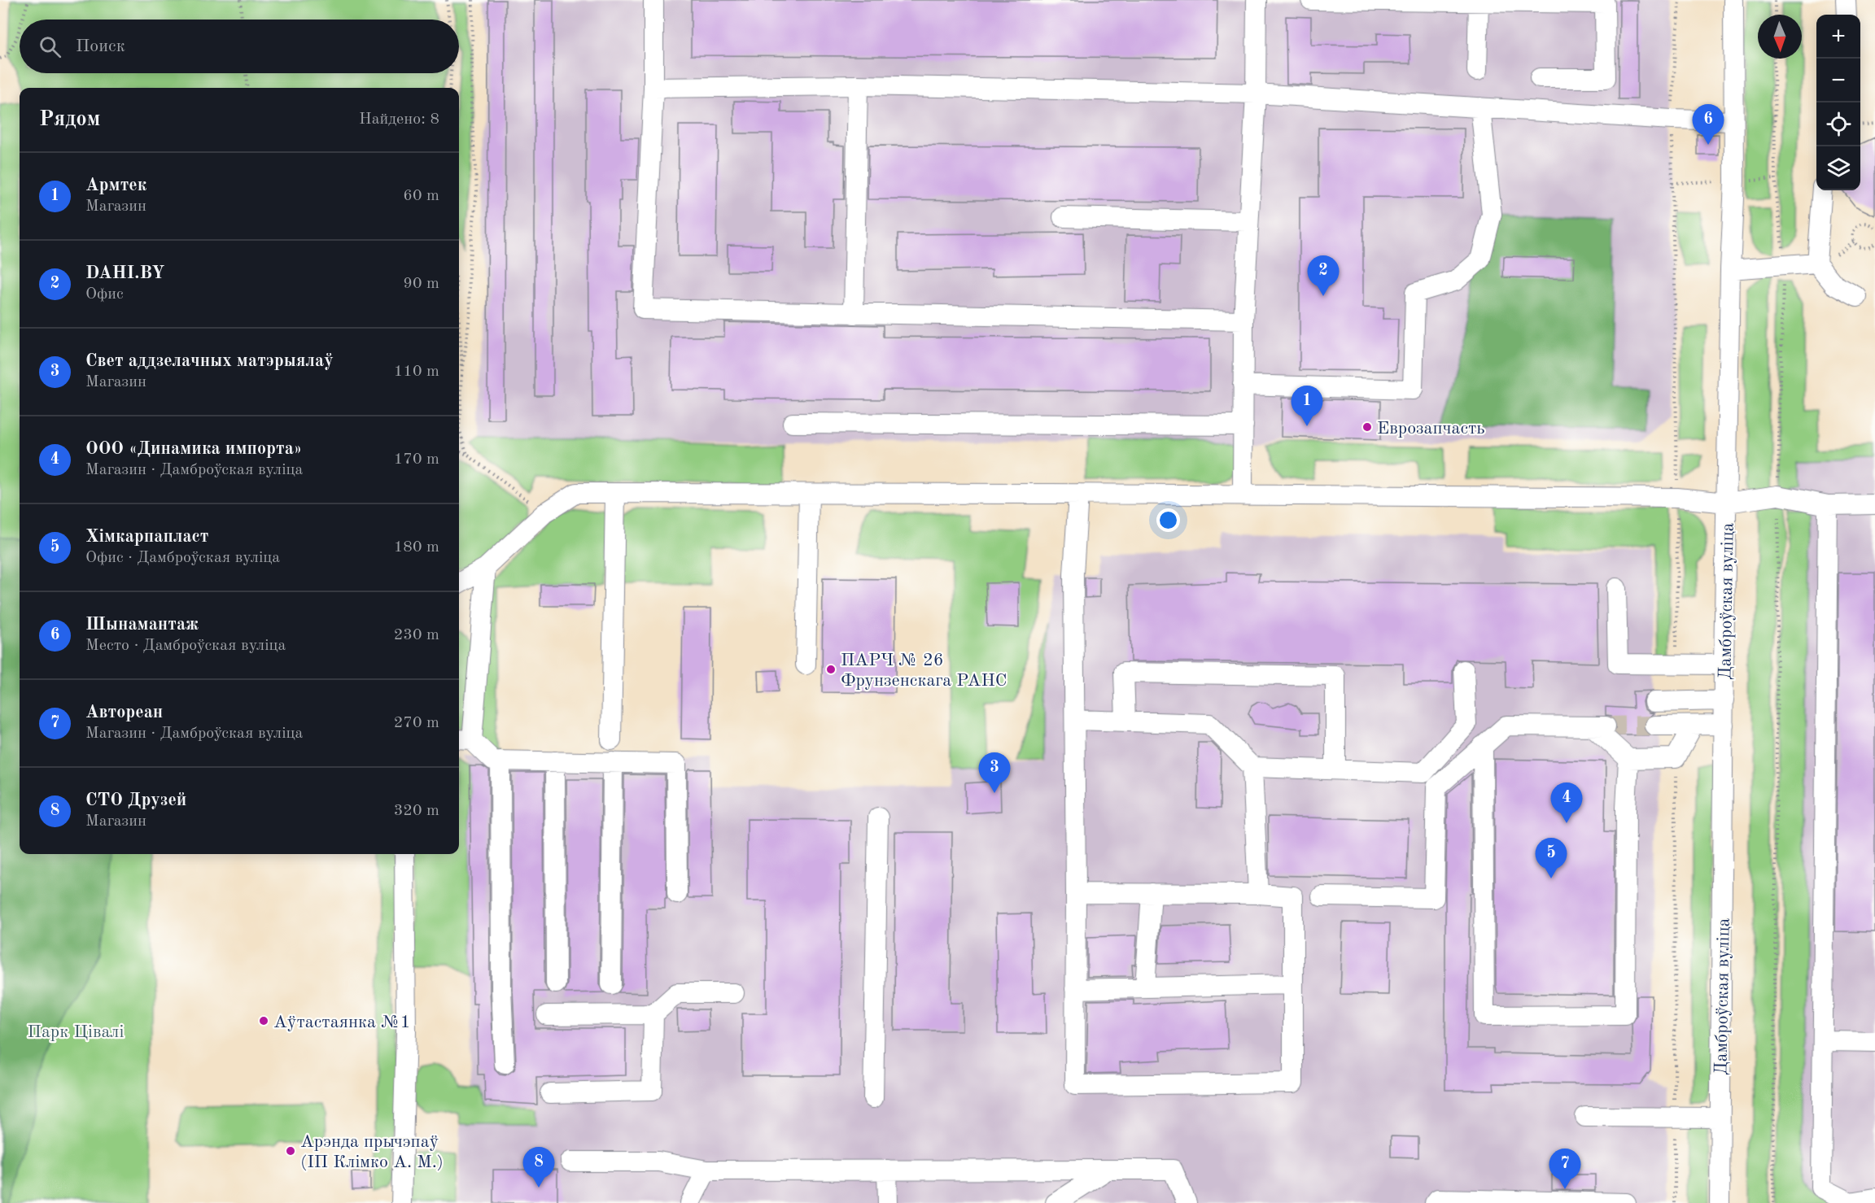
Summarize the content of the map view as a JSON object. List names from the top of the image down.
{
  "streets": {
    "street": ["Дамброўская вуліца"]
  },
  "parks": ["Парк Цівалі"],
  "places": [
    "Еврозапчасть",
    "ПАРЧ № 26 Фрунзенскага РАНС",
    "Аўтастаянка №1",
    "Арэнда прычэпаў (ІП Клімко А. М.)"
  ],
  "north": "bottom",
  "page": {
    "map_buttons": ["+", "−"],
    "search": "Поиск",
    "heading": ["Рядом", "Найдено: 8"],
    "pins": [
      "6",
      "2",
      "1",
      "3",
      "4",
      "5",
      "8",
      "7"
    ],
    "list": [
      {
        "mark": "1",
        "name": "Армтек",
        "note": "Магазин",
        "value": "60 m"
      },
      {
        "mark": "2",
        "name": "DAHI.BY",
        "note": "Офис",
        "value": "90 m"
      },
      {
        "mark": "3",
        "name": "Свет аддзелачных матэрыялаў",
        "note": "Магазин",
        "value": "110 m"
      },
      {
        "mark": "4",
        "name": "ООО «Динамика импорта»",
        "note": "Магазин · Дамброўская вуліца",
        "value": "170 m"
      },
      {
        "mark": "5",
        "name": "Хімкарпапласт",
        "note": "Офис · Дамброўская вуліца",
        "value": "180 m"
      },
      {
        "mark": "6",
        "name": "Шынамантаж",
        "note": "Место · Дамброўская вуліца",
        "value": "230 m"
      },
      {
        "mark": "7",
        "name": "Автореан",
        "note": "Магазин · Дамброўская вуліца",
        "value": "270 m"
      },
      {
        "mark": "8",
        "name": "СТО Друзей",
        "note": "Магазин",
        "value": "320 m"
      }
    ]
  }
}
